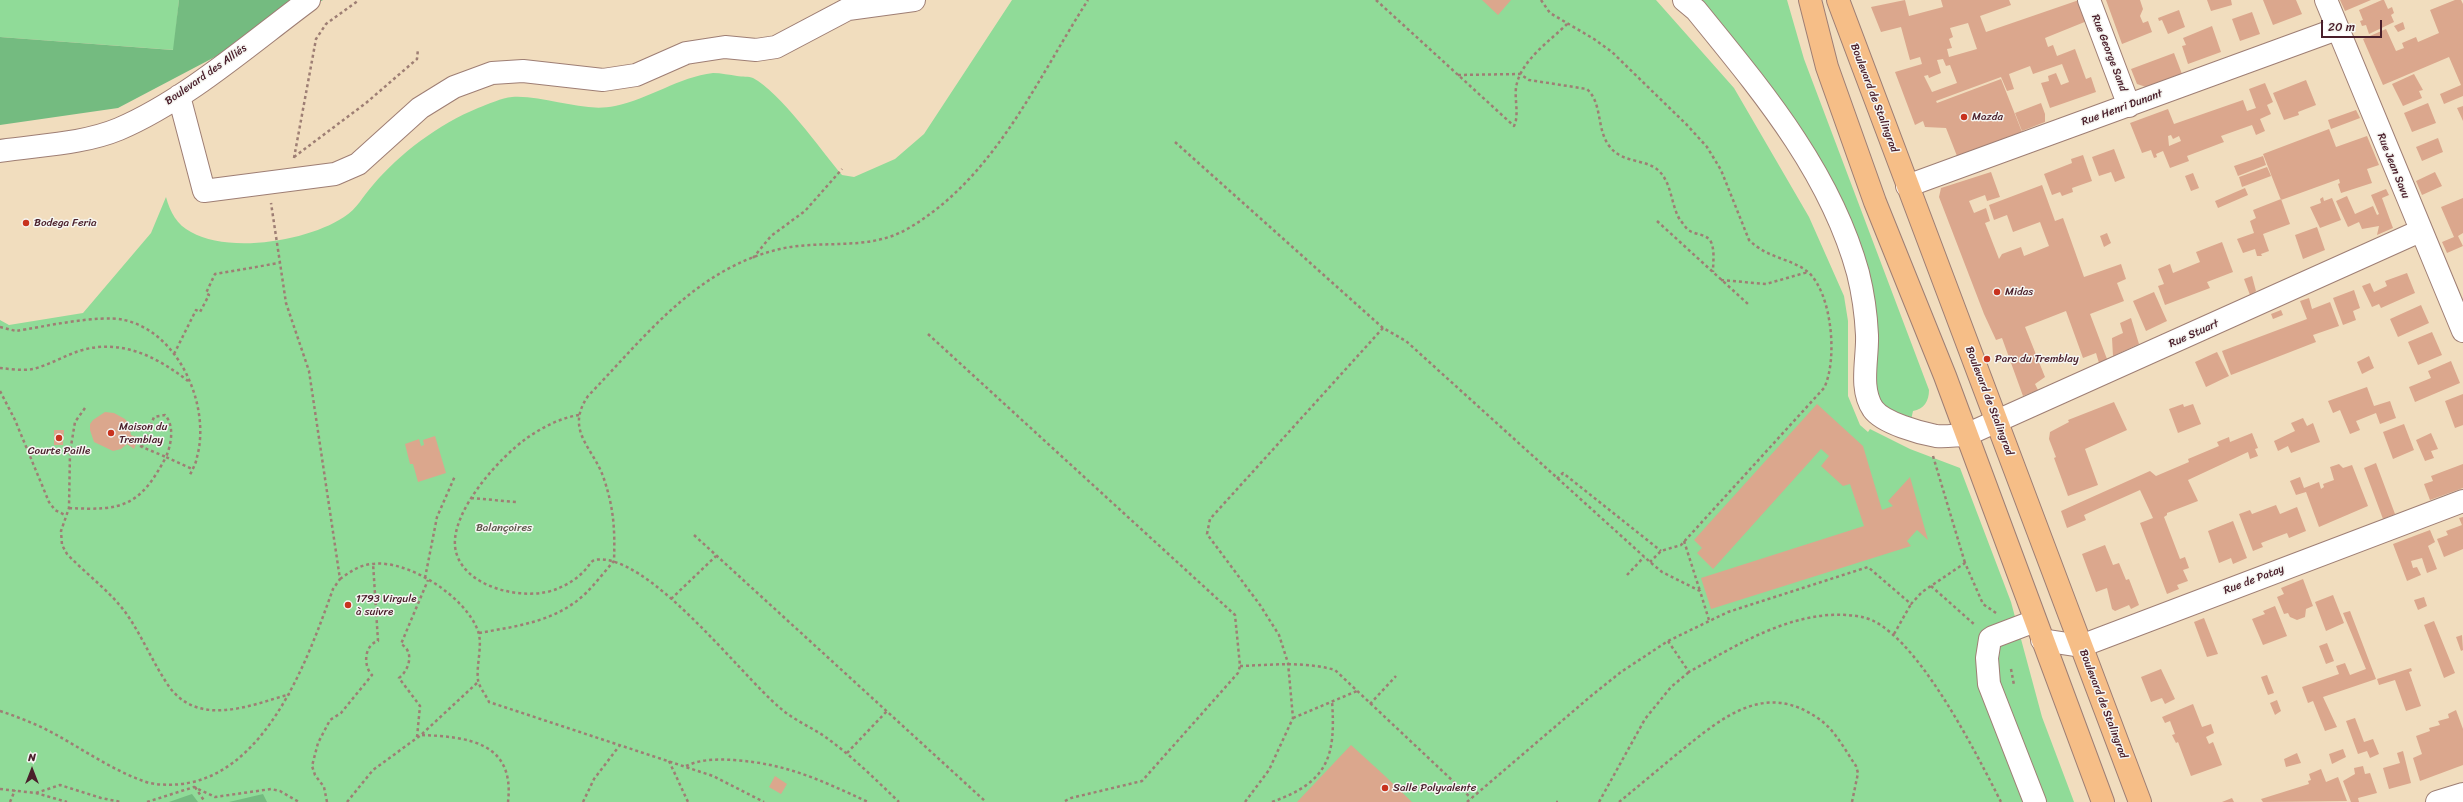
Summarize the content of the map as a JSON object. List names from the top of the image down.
{
  "streets": {
    "main road": ["Boulevard de Stalingrad"],
    "street": [
      "Rue George Sand",
      "Boulevard des Alliés",
      "Rue Henri Dunant",
      "Rue Jean Savu",
      "Rue Stuart",
      "Rue de Patay"
    ]
  },
  "crossings": [
    ["Rue George Sand", "Rue Henri Dunant"],
    ["Boulevard de Stalingrad", "Rue Henri Dunant"],
    ["Boulevard de Stalingrad", "Rue Stuart"],
    ["Boulevard de Stalingrad", "Rue de Patay"],
    ["Rue Henri Dunant", "Rue Jean Savu"],
    ["Rue Jean Savu", "Rue Stuart"]
  ],
  "parks": ["Balançoires"],
  "places": [
    "Mazda",
    "Bodega Feria",
    "Midas",
    "Parc du Tremblay",
    "Maison du Tremblay",
    "Courte Paille",
    "1793 Virgule à suivre",
    "Salle Polyvalente"
  ],
  "scale_bar": "20 m",
  "north": "top"
}
